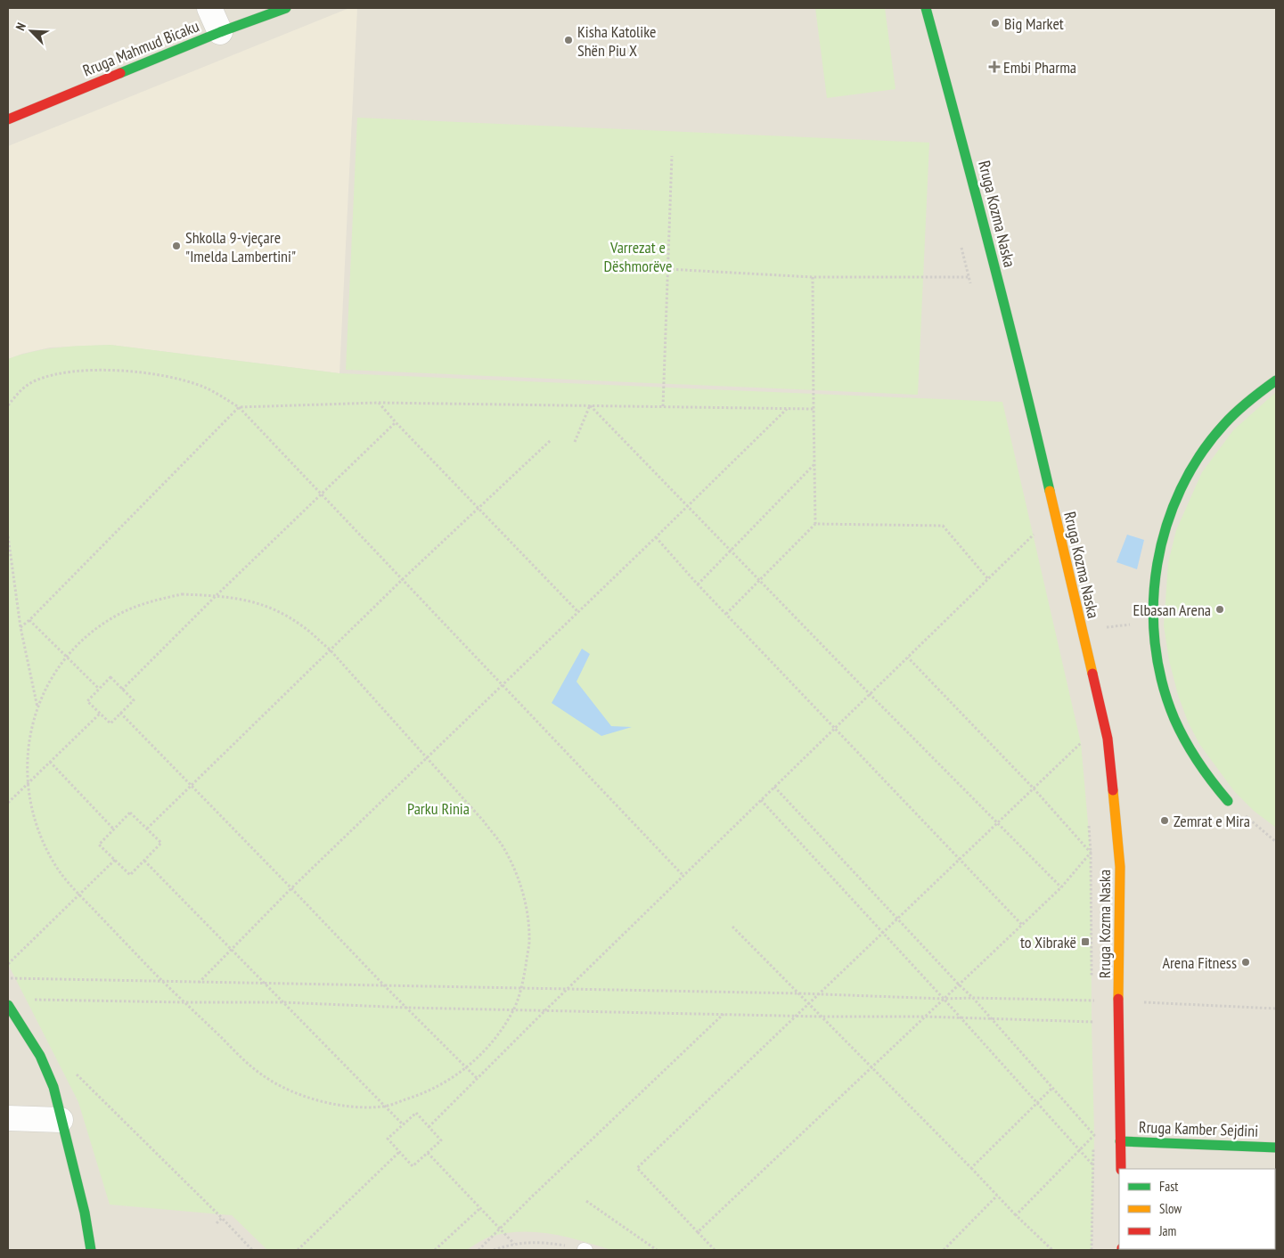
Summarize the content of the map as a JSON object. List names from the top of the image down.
{
  "streets": {
    "main road": ["Rruga Mahmud Bicaku", "Rruga Kozma Naska", "Rruga Kamber Sejdini"]
  },
  "crossings": [
    ["Rruga Kozma Naska", "Rruga Kamber Sejdini"]
  ],
  "parks": ["Varrezat e Dëshmorëve", "Parku Rinia"],
  "places": {
    "other": [
      "Big Market",
      "Kisha Katolike Shën Piu X",
      "Shkolla 9-vjeçare \"Imelda Lambertini\"",
      "Elbasan Arena",
      "Zemrat e Mira",
      "Arena Fitness"
    ],
    "health": ["Embi Pharma"],
    "transit": ["to Xibrakë"]
  },
  "legend": ["Fast", "Slow", "Jam"],
  "north": "top left"
}
